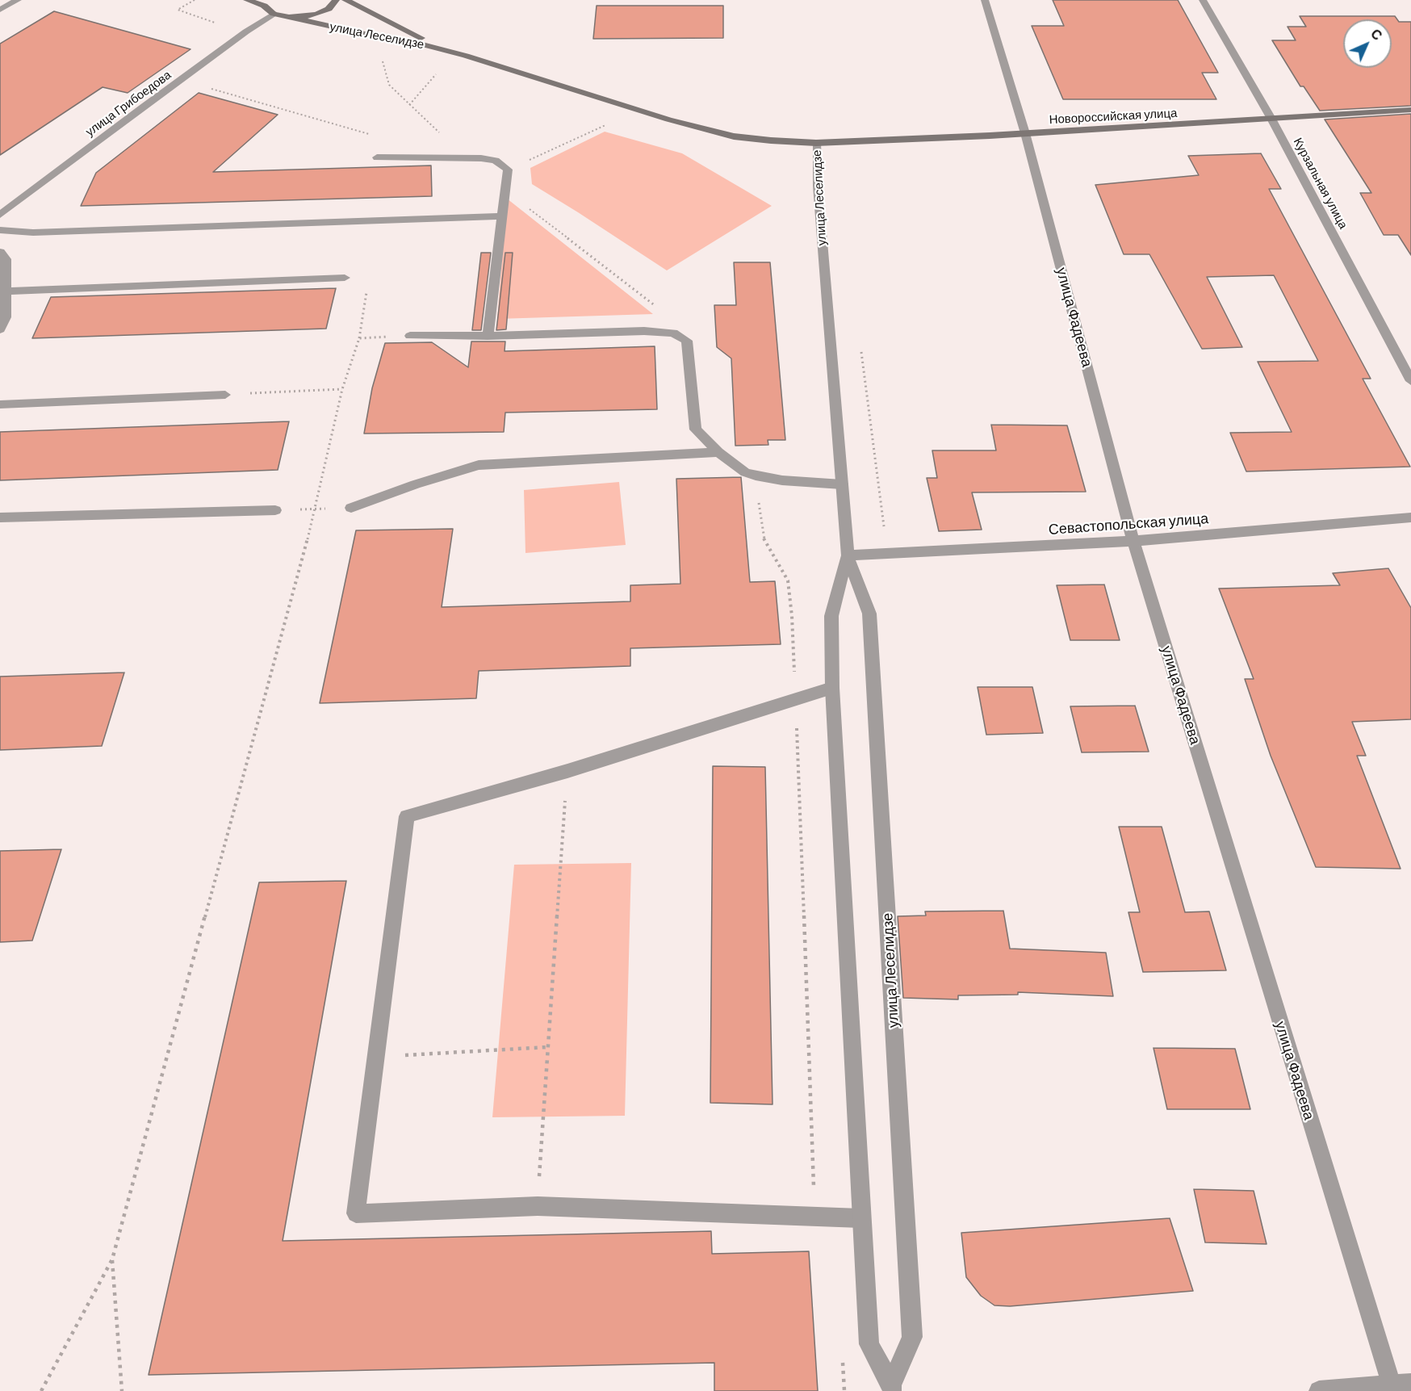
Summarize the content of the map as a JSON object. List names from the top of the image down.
{
  "streets": {
    "street": [
      "улица Леселидзе",
      "улица Грибоедова",
      "Новороссийская улица",
      "Курзальная улица",
      "улица Фадеева",
      "Севастопольская улица"
    ]
  },
  "crossings": [
    ["улица Леселидзе", "улица Грибоедова"],
    ["улица Леселидзе", "Новороссийская улица"],
    ["улица Леселидзе", "Севастопольская улица"],
    ["Новороссийская улица", "Курзальная улица"],
    ["Новороссийская улица", "улица Фадеева"],
    ["улица Фадеева", "Севастопольская улица"]
  ],
  "north": "top right"
}
